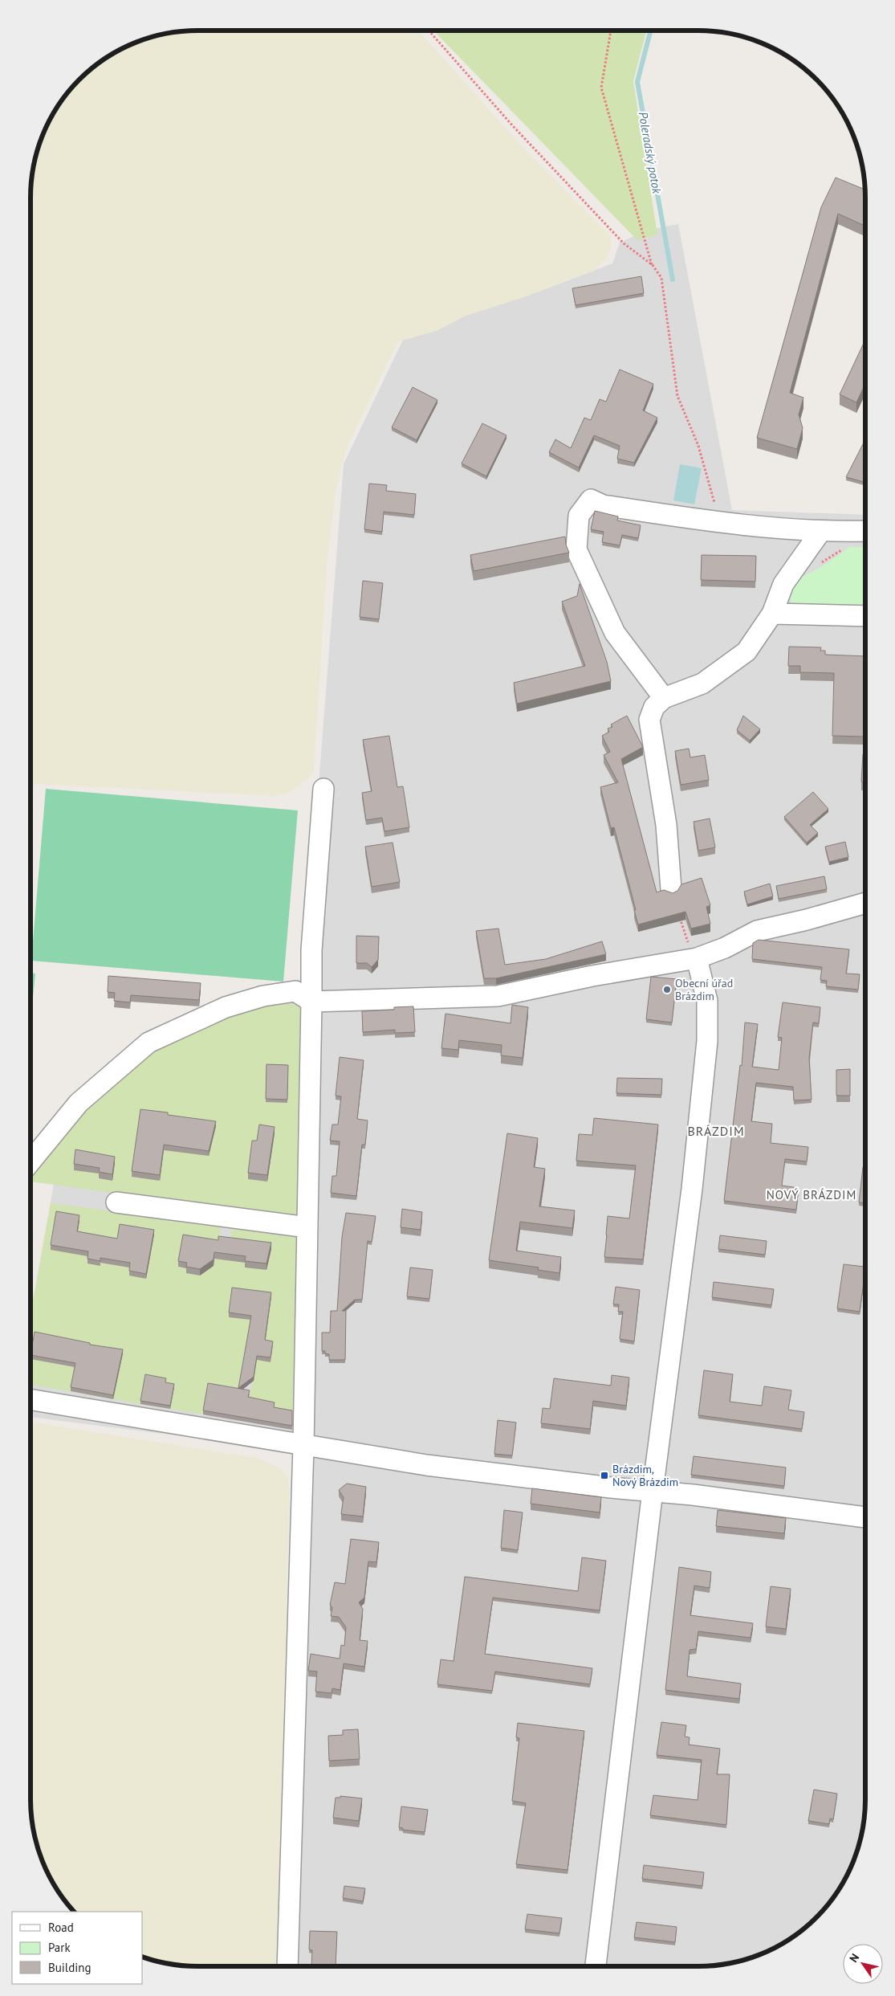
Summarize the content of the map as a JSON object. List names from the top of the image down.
{
  "districts": ["BRÁZDIM", "NOVÝ BRÁZDIM"],
  "water": ["Poleradský potok"],
  "places": {
    "other": ["Obecní úřad Brázdim"],
    "transit": ["Brázdim, Nový Brázdim"]
  },
  "legend": ["Road", "Park", "Building"],
  "north": "top left"
}
